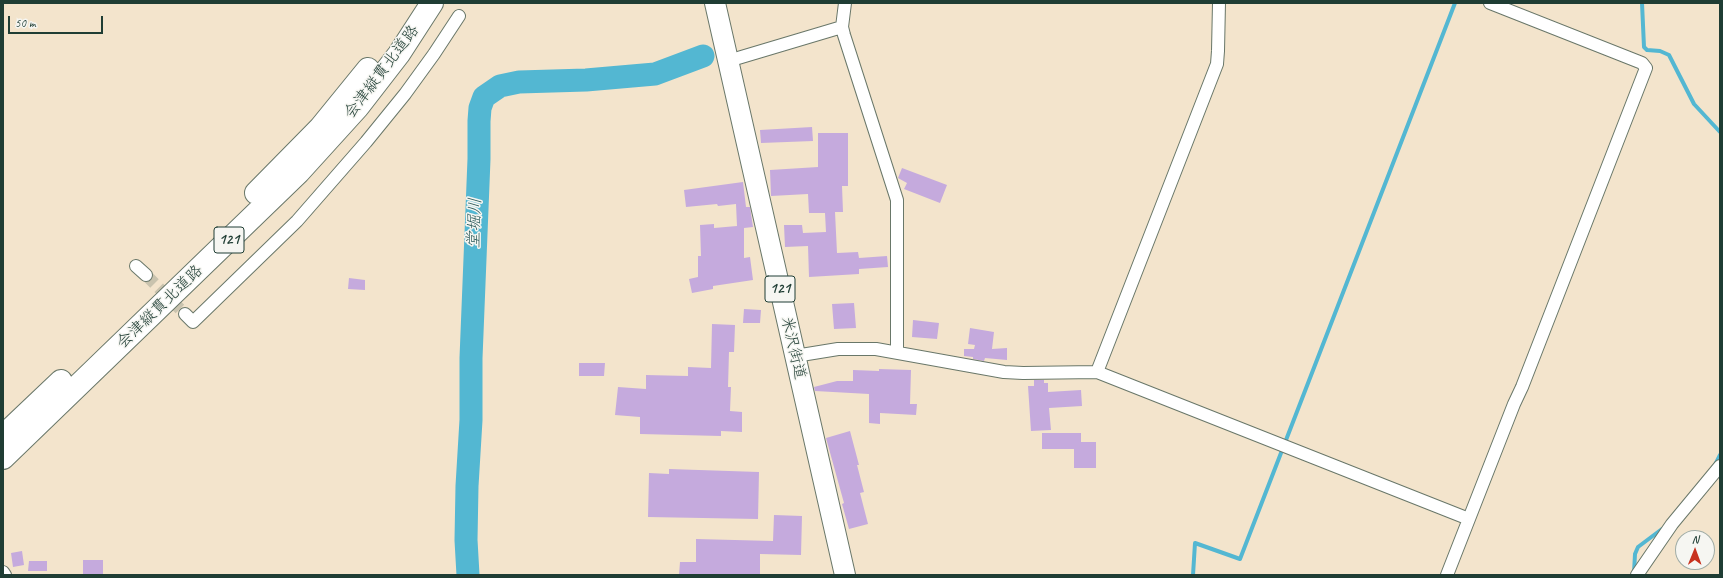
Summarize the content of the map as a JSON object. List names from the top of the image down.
{
  "streets": {
    "highway": ["会津縦貫北道路", "121", "米沢街道"]
  },
  "water": ["堂堀川"],
  "scale_bar": "50 m",
  "north": "top"
}
